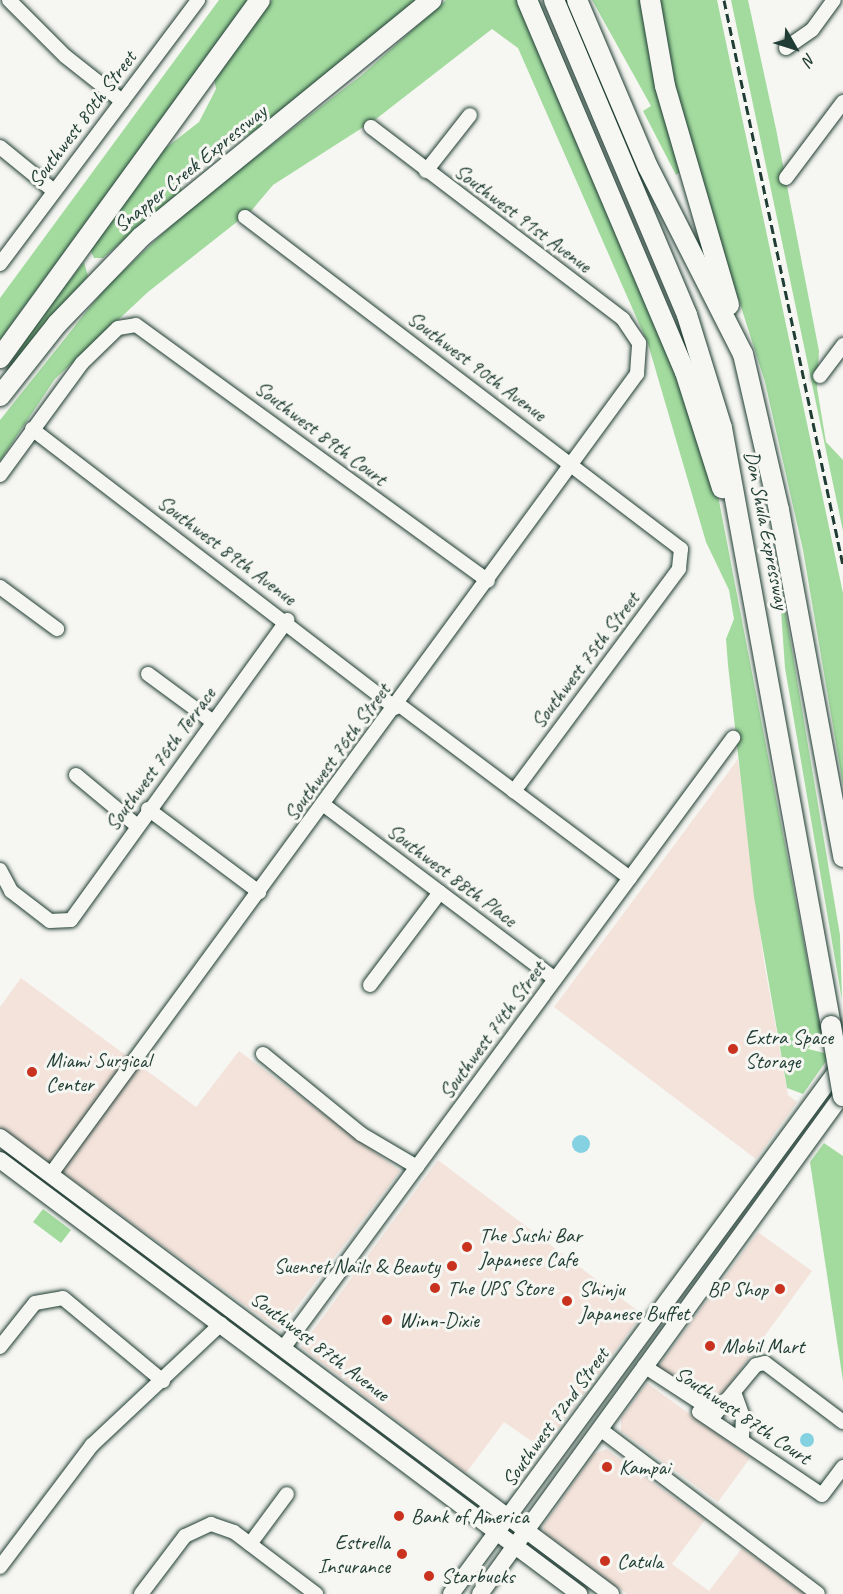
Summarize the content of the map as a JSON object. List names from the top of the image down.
{
  "streets": {
    "highway": ["Snapper Creek Expressway", "Don Shula Expressway"],
    "main road": ["Southwest 87th Avenue", "Southwest 72nd Street"],
    "street": [
      "Southwest 80th Street",
      "Southwest 91st Avenue",
      "Southwest 90th Avenue",
      "Southwest 89th Court",
      "Southwest 89th Avenue",
      "Southwest 75th Street",
      "Southwest 76th Street",
      "Southwest 76th Terrace",
      "Southwest 88th Place",
      "Southwest 74th Street",
      "Southwest 87th Court"
    ]
  },
  "crossings": [
    ["Southwest 91st Avenue", "Southwest 76th Street"],
    ["Southwest 90th Avenue", "Southwest 75th Street"],
    ["Southwest 90th Avenue", "Southwest 76th Street"],
    ["Southwest 89th Court", "Southwest 89th Avenue"],
    ["Southwest 89th Court", "Southwest 76th Street"],
    ["Don Shula Expressway", "Southwest 72nd Street"],
    ["Southwest 89th Avenue", "Southwest 75th Street"],
    ["Southwest 89th Avenue", "Southwest 76th Street"],
    ["Southwest 89th Avenue", "Southwest 76th Terrace"],
    ["Southwest 89th Avenue", "Southwest 74th Street"],
    ["Southwest 76th Street", "Southwest 88th Place"],
    ["Southwest 76th Street", "Southwest 87th Avenue"],
    ["Southwest 88th Place", "Southwest 74th Street"],
    ["Southwest 74th Street", "Southwest 87th Avenue"],
    ["Southwest 87th Avenue", "Southwest 72nd Street"],
    ["Southwest 87th Court", "Southwest 72nd Street"]
  ],
  "places": [
    "Extra Space Storage",
    "Miami Surgical Center",
    "The Sushi Bar Japanese Cafe",
    "Suenset Nails & Beauty",
    "The UPS Store",
    "BP Shop",
    "Shinju Japanese Buffet",
    "Winn-Dixie",
    "Mobil Mart",
    "Kampai",
    "Bank of America",
    "Estrella Insurance",
    "Catula",
    "Starbucks"
  ],
  "north": "bottom right"
}
